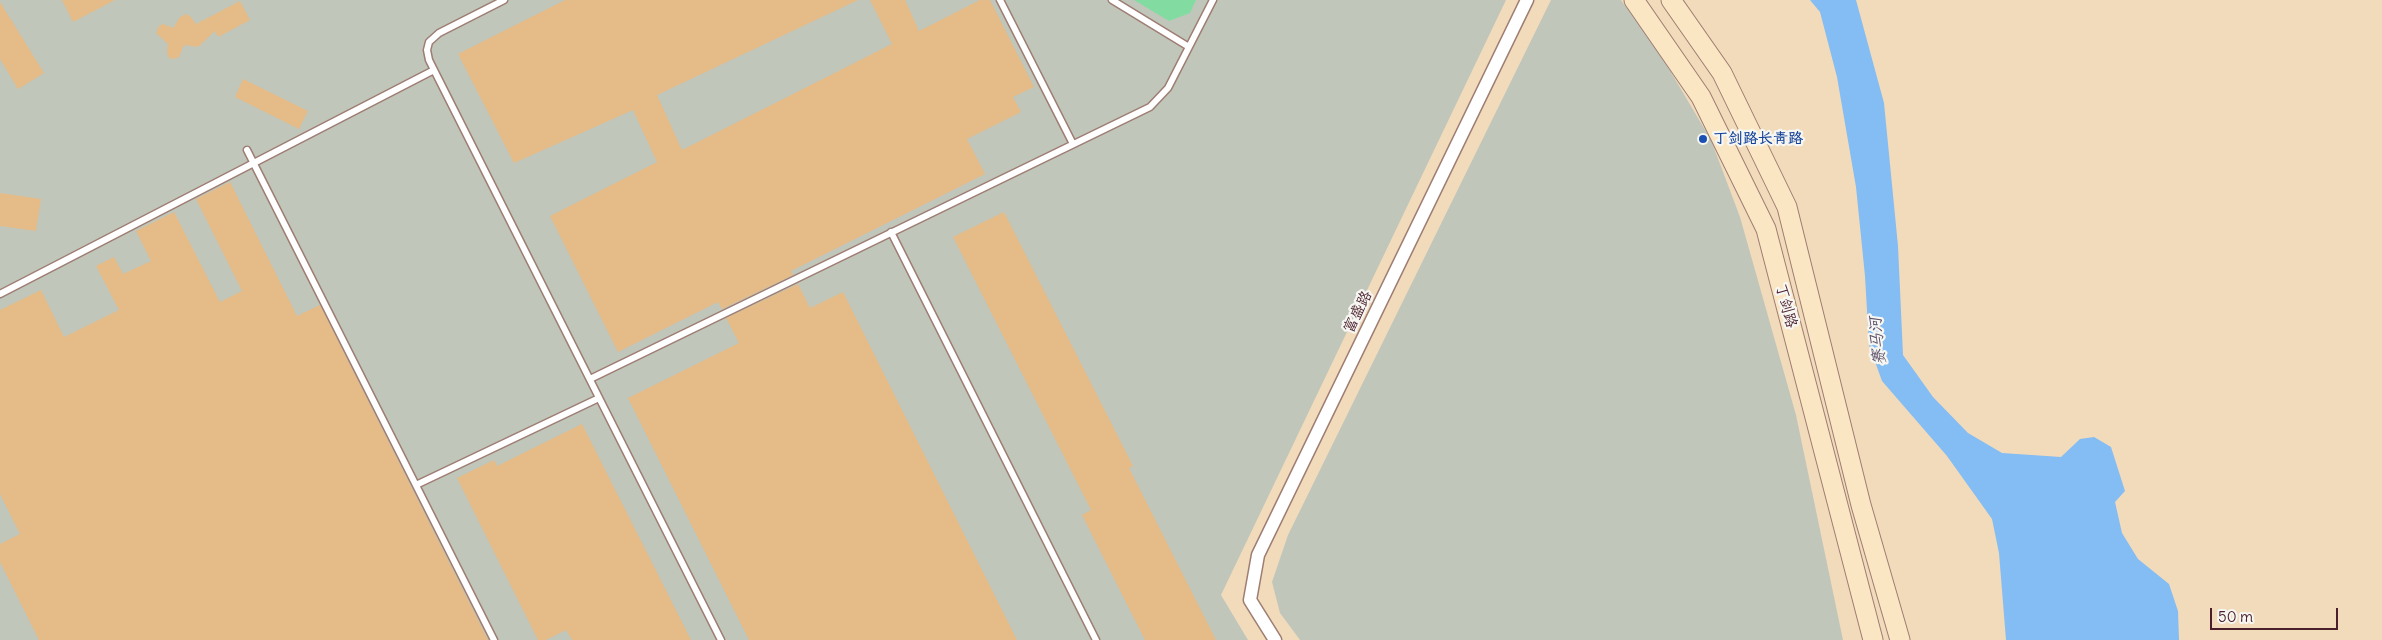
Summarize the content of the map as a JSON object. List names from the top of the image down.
{
  "streets": {
    "main road": ["丁剑路"],
    "street": ["富盛路"]
  },
  "water": ["赛马河"],
  "places": ["丁剑路长青路"],
  "scale_bar": "50 m"
}
